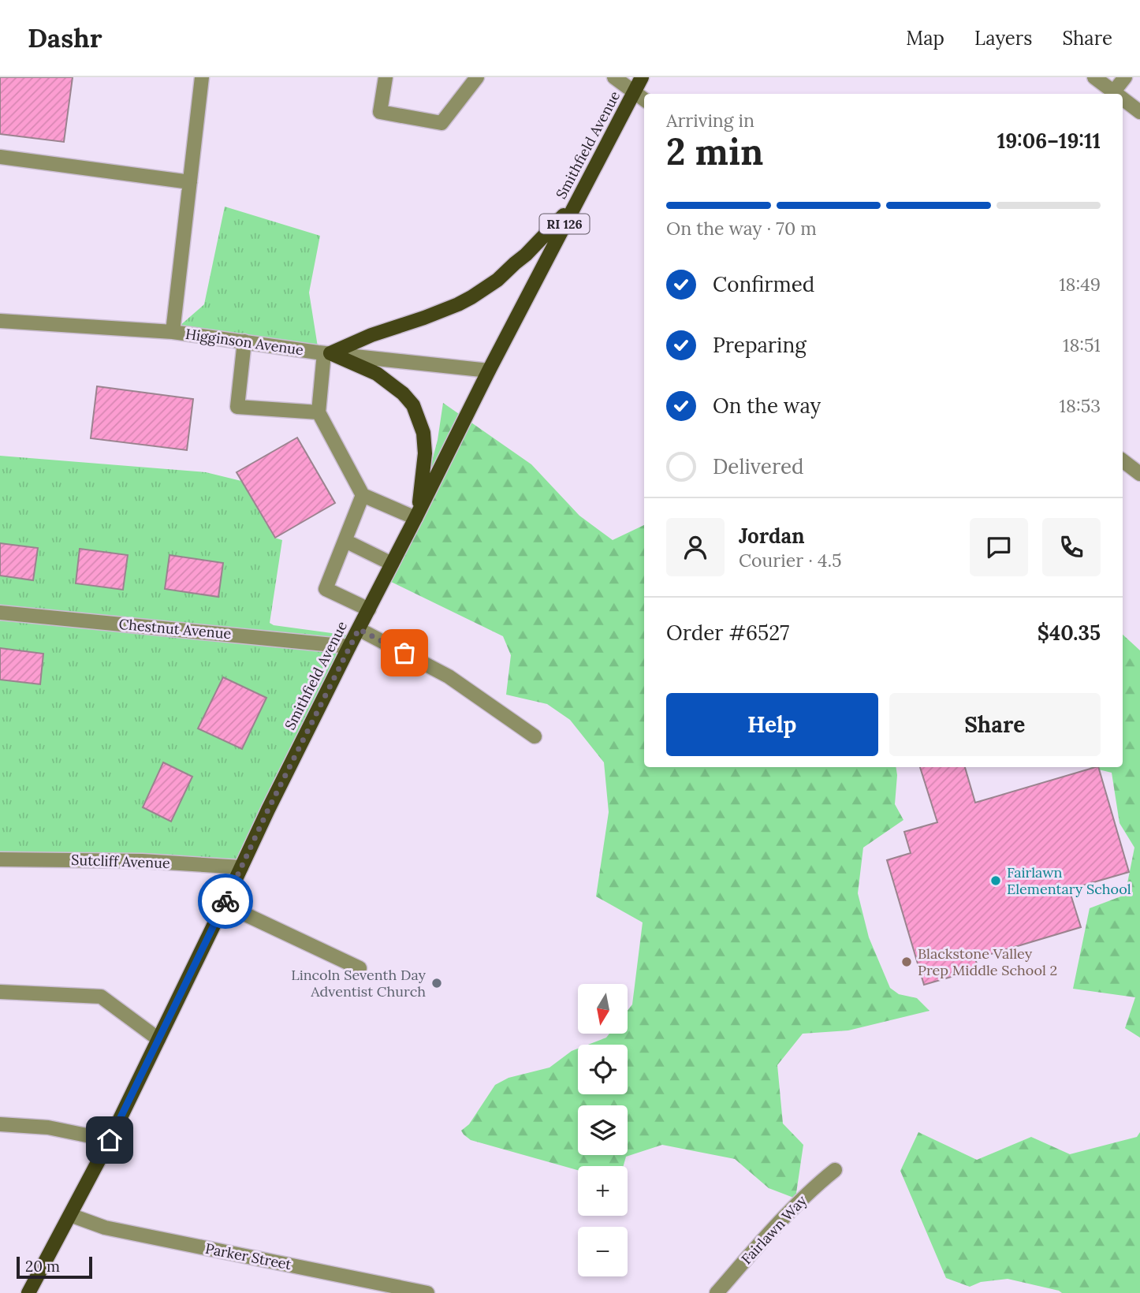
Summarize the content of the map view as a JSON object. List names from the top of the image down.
{
  "streets": {
    "main road": ["Smithfield Avenue", "RI 126"],
    "street": [
      "Higginson Avenue",
      "Chestnut Avenue",
      "Sutcliff Avenue",
      "Fairlawn Way",
      "Parker Street"
    ]
  },
  "crossings": [
    ["Smithfield Avenue", "Higginson Avenue"],
    ["Smithfield Avenue", "Chestnut Avenue"],
    ["Smithfield Avenue", "Sutcliff Avenue"],
    ["Smithfield Avenue", "Parker Street"]
  ],
  "places": ["Fairlawn Elementary School", "Blackstone Valley Prep Middle School 2", "Lincoln Seventh Day Adventist Church"],
  "scale_bar": "20 m",
  "north": "bottom",
  "page": {
    "header": "Dashr",
    "nav": ["Map", "Layers", "Share"],
    "heading": ["2 min", "Arriving in", "19:06–19:11"],
    "panel": [
      "Jordan",
      "Courier · 4.5",
      "Order #6527",
      "$40.35"
    ],
    "bar": "On the way · 70 m",
    "list": [
      ["Confirmed", "18:49"],
      ["Preparing", "18:51"],
      ["On the way", "18:53"],
      "Delivered"
    ],
    "buttons": ["Help", "Share"],
    "map_buttons": ["+", "−"],
    "scale": "20 m"
  }
}
